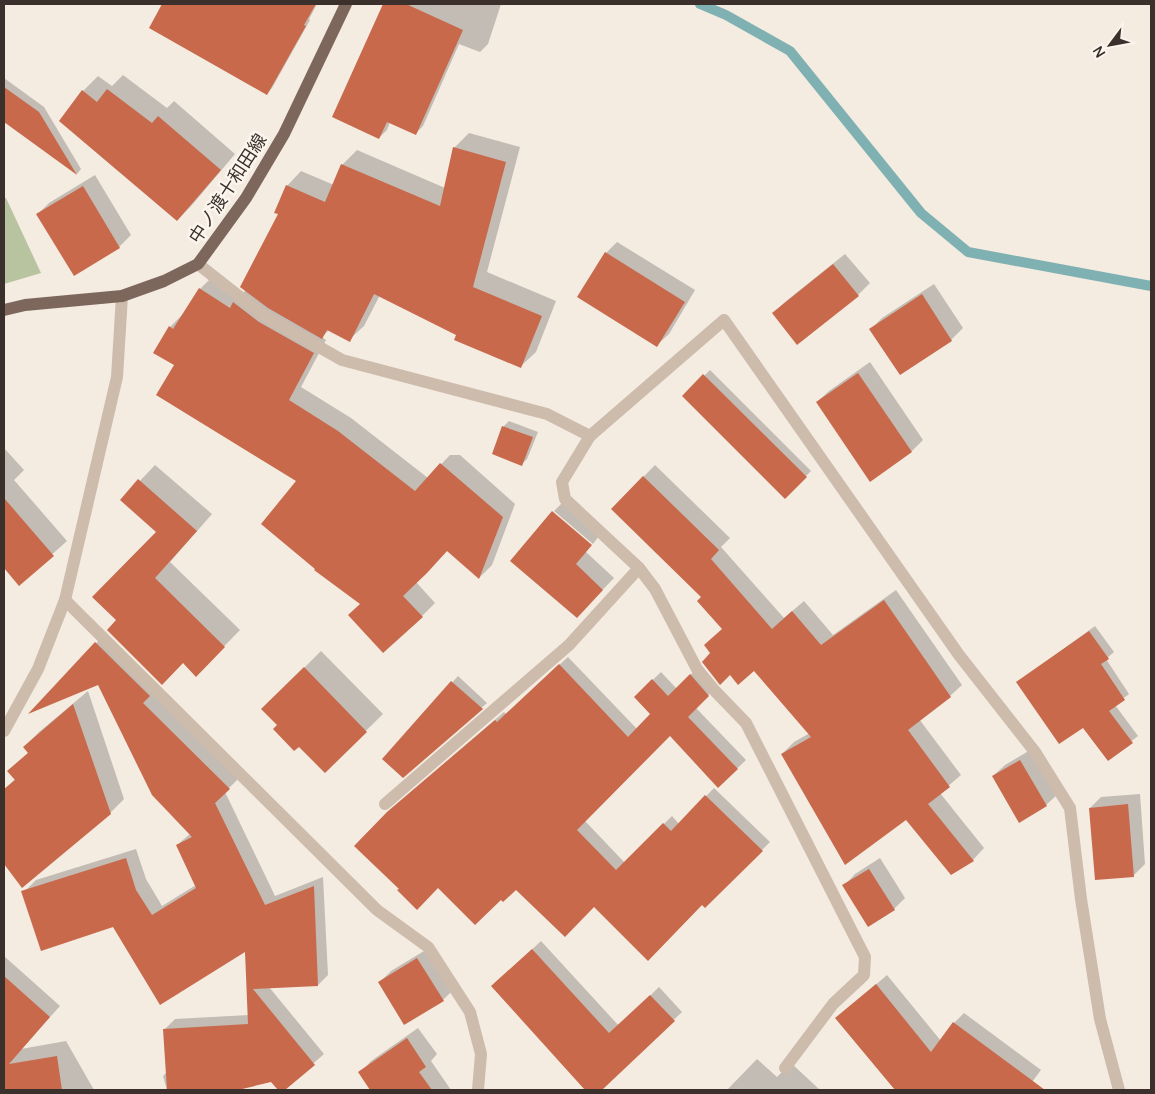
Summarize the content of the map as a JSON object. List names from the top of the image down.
{
  "streets": {
    "main road": ["中ノ渡十和田線"]
  },
  "north": "bottom left"
}
